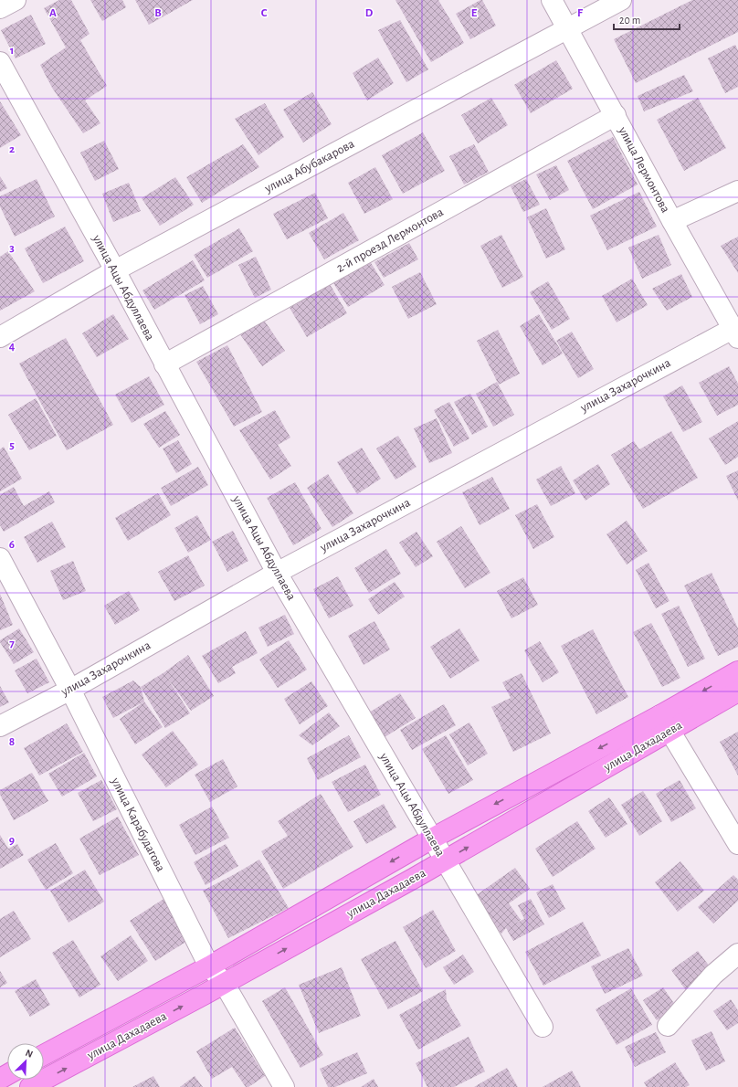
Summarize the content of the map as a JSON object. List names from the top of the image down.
{
  "streets": {
    "main road": ["улица Дахадаева"],
    "street": [
      "улица Абубакарова",
      "улица Лермонтова",
      "2-й проезд Лермонтова",
      "улица Ацы Абдуллаева",
      "улица Захарочкина",
      "улица Карабудагова"
    ]
  },
  "crossings": [
    ["улица Абубакарова", "улица Лермонтова"],
    ["улица Абубакарова", "улица Ацы Абдуллаева"],
    ["улица Лермонтова", "2-й проезд Лермонтова"],
    ["улица Лермонтова", "улица Захарочкина"],
    ["2-й проезд Лермонтова", "улица Ацы Абдуллаева"],
    ["улица Ацы Абдуллаева", "улица Захарочкина"],
    ["улица Ацы Абдуллаева", "улица Дахадаева"],
    ["улица Захарочкина", "улица Карабудагова"],
    ["улица Дахадаева", "улица Карабудагова"]
  ],
  "scale_bar": "20 m",
  "north": "top right",
  "grid": {
    "columns": [
      "A",
      "B",
      "C",
      "D",
      "E",
      "F"
    ],
    "rows": [
      "1",
      "2",
      "3",
      "4",
      "5",
      "6",
      "7",
      "8",
      "9"
    ]
  }
}
